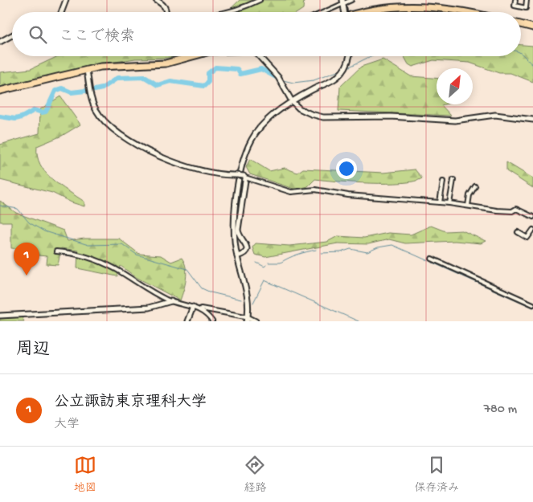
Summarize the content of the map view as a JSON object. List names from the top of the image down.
{
  "north": "top right",
  "page": {
    "search": "ここで検索",
    "pins": "1",
    "heading": "周辺",
    "list": [
      {
        "mark": "1",
        "name": "公立諏訪東京理科大学",
        "note": "大学",
        "value": "780 m"
      }
    ],
    "nav": ["地図", "経路", "保存済み"]
  }
}
